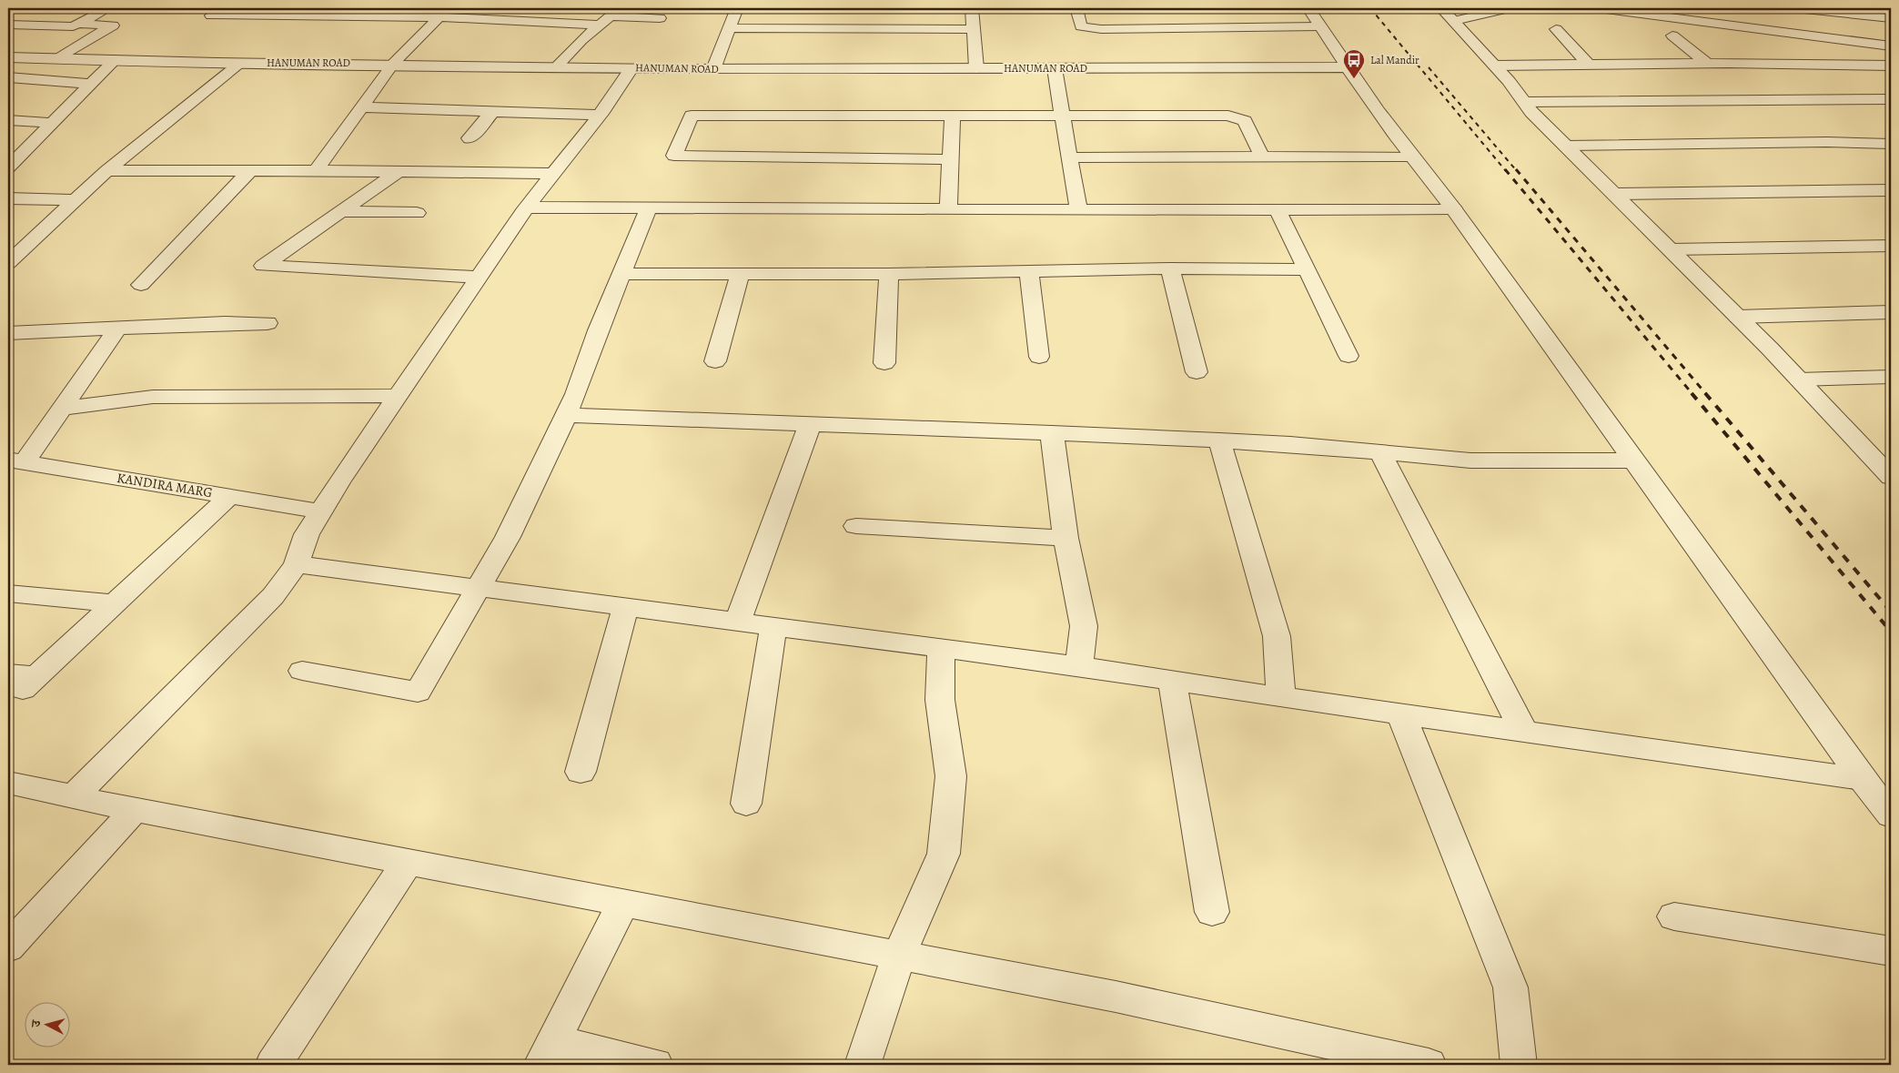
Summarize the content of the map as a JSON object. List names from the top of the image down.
{
  "streets": {
    "street": ["HANUMAN ROAD", "KANDIRA MARG"]
  },
  "places": {
    "bus stop": ["Lal Mandir"]
  },
  "north": "left"
}
